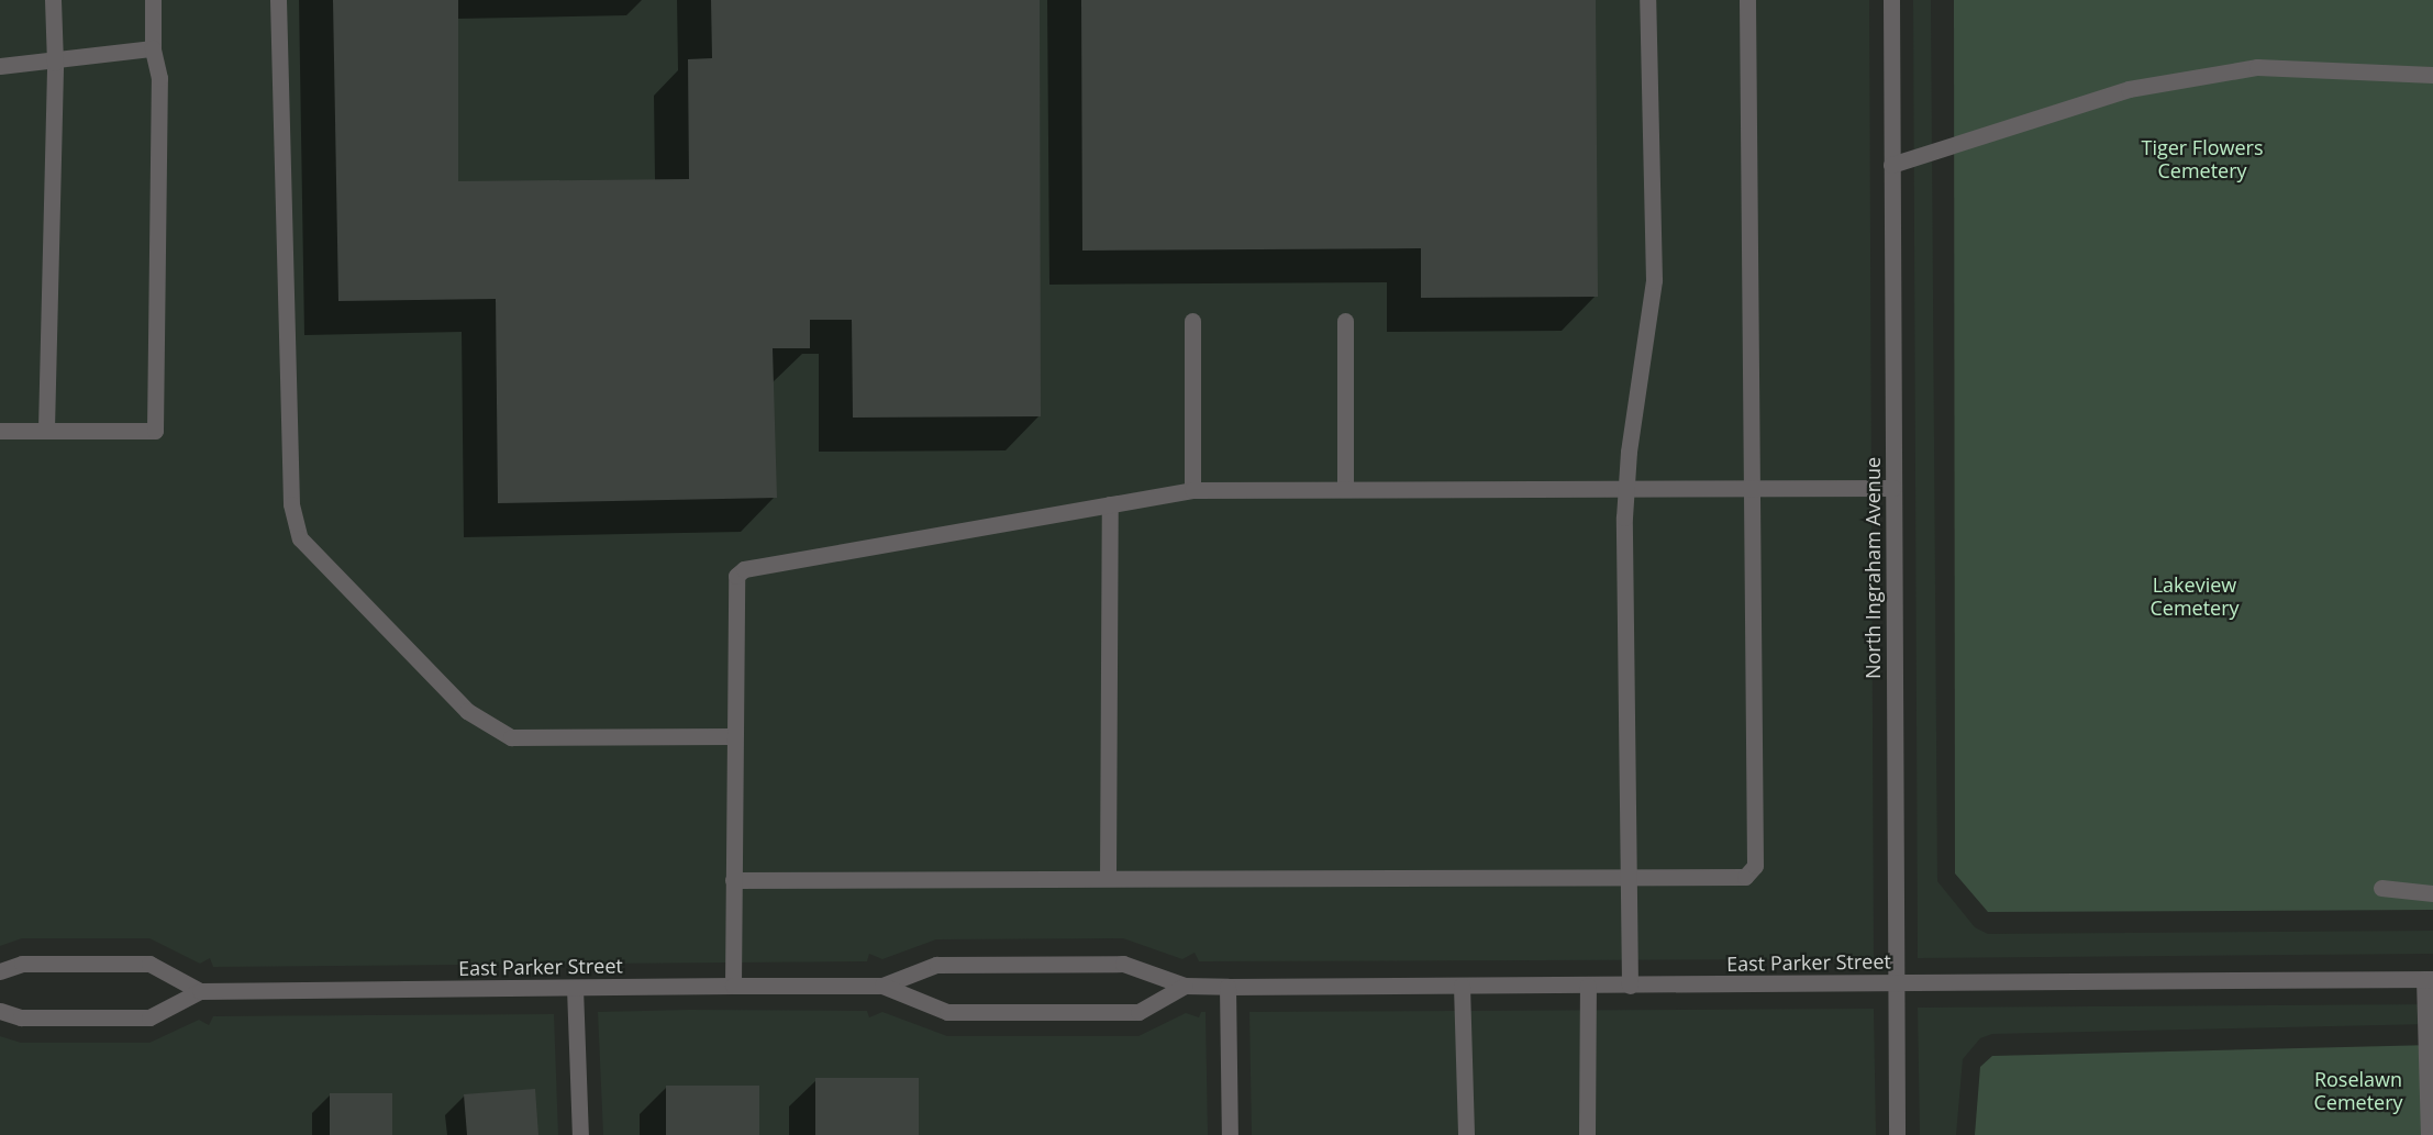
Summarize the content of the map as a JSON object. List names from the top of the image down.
{
  "streets": {
    "street": ["North Ingraham Avenue", "East Parker Street"]
  },
  "crossings": [
    ["North Ingraham Avenue", "East Parker Street"]
  ],
  "parks": ["Tiger Flowers Cemetery", "Lakeview Cemetery", "Roselawn Cemetery"]
}
